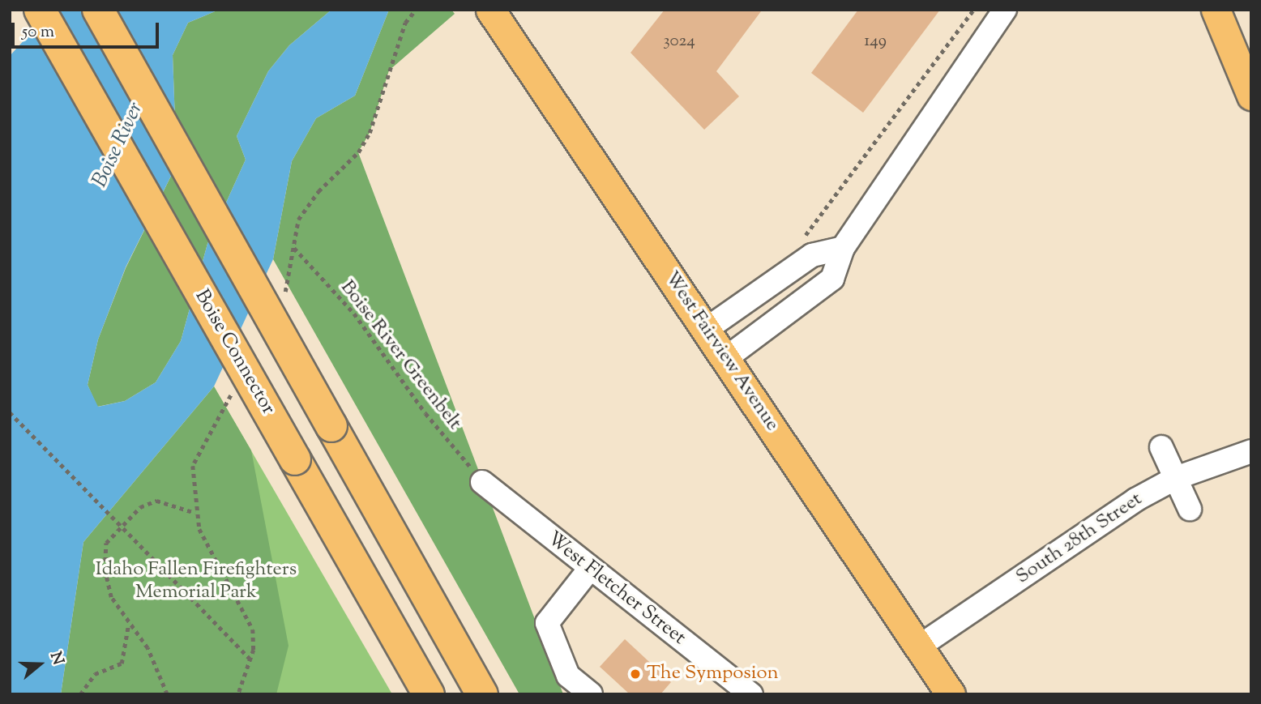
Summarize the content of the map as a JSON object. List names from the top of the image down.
{
  "streets": {
    "highway": ["Boise Connector"],
    "main road": ["West Fairview Avenue"],
    "street": ["South 28th Street", "West Fletcher Street"],
    "path": ["Boise River Greenbelt"]
  },
  "crossings": [
    ["West Fairview Avenue", "South 28th Street"],
    ["Boise River Greenbelt", "West Fletcher Street"]
  ],
  "water": ["Boise River"],
  "parks": ["Idaho Fallen Firefighters Memorial Park"],
  "places": ["The Symposion"],
  "house_numbers": ["3024", "149"],
  "scale_bar": "50 m",
  "north": "right"
}
